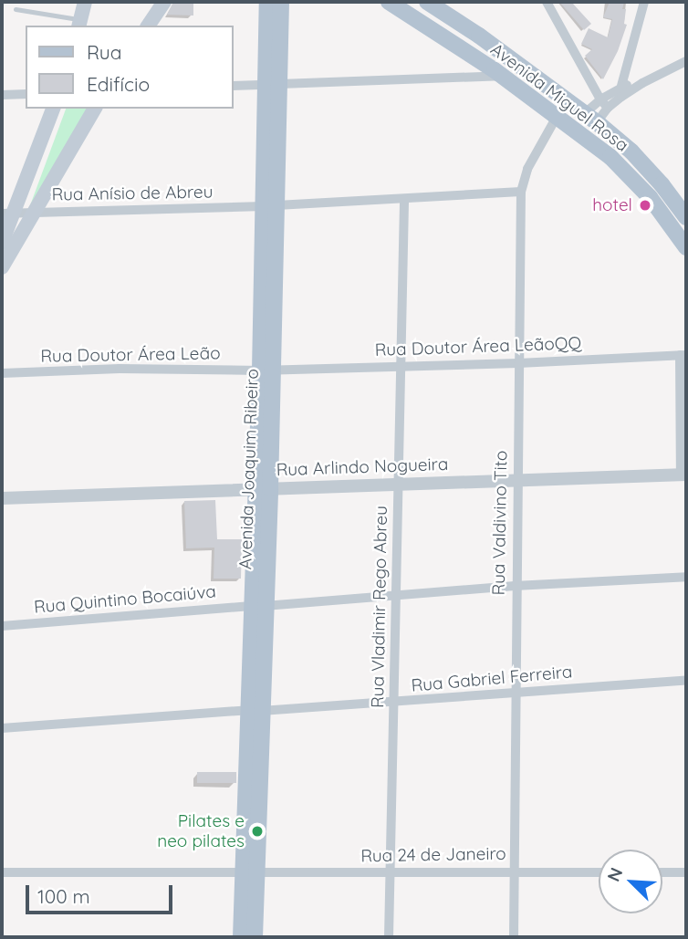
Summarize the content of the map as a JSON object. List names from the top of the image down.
{
  "streets": {
    "main road": ["Avenida Miguel Rosa", "Avenida Joaquim Ribeiro"],
    "street": [
      "Rua Anísio de Abreu",
      "Rua Doutor Área LeãoQQ",
      "Rua Doutor Área Leão",
      "Rua Arlindo Nogueira",
      "Rua Valdivino Tito",
      "Rua Quintino Bocaiúva",
      "Rua Vladimir Rego Abreu",
      "Rua Gabriel Ferreira",
      "Rua 24 de Janeiro"
    ]
  },
  "crossings": [
    ["Avenida Miguel Rosa", "Rua Valdivino Tito"],
    ["Rua Anísio de Abreu", "Avenida Joaquim Ribeiro"],
    ["Rua Anísio de Abreu", "Rua Valdivino Tito"],
    ["Rua Anísio de Abreu", "Rua Vladimir Rego Abreu"],
    ["Rua Doutor Área LeãoQQ", "Rua Doutor Área Leão"],
    ["Rua Doutor Área LeãoQQ", "Avenida Joaquim Ribeiro"],
    ["Rua Doutor Área LeãoQQ", "Rua Valdivino Tito"],
    ["Rua Doutor Área LeãoQQ", "Rua Vladimir Rego Abreu"],
    ["Rua Doutor Área Leão", "Avenida Joaquim Ribeiro"],
    ["Rua Arlindo Nogueira", "Avenida Joaquim Ribeiro"],
    ["Rua Arlindo Nogueira", "Rua Valdivino Tito"],
    ["Rua Arlindo Nogueira", "Rua Vladimir Rego Abreu"],
    ["Avenida Joaquim Ribeiro", "Rua Quintino Bocaiúva"],
    ["Avenida Joaquim Ribeiro", "Rua Gabriel Ferreira"],
    ["Avenida Joaquim Ribeiro", "Rua 24 de Janeiro"],
    ["Rua Valdivino Tito", "Rua Quintino Bocaiúva"],
    ["Rua Valdivino Tito", "Rua Gabriel Ferreira"],
    ["Rua Valdivino Tito", "Rua 24 de Janeiro"],
    ["Rua Quintino Bocaiúva", "Rua Vladimir Rego Abreu"],
    ["Rua Vladimir Rego Abreu", "Rua Gabriel Ferreira"],
    ["Rua Vladimir Rego Abreu", "Rua 24 de Janeiro"]
  ],
  "places": ["hotel", "Pilates e neo pilates"],
  "legend": ["Rua", "Edifício"],
  "scale_bar": "100 m",
  "north": "top left"
}
